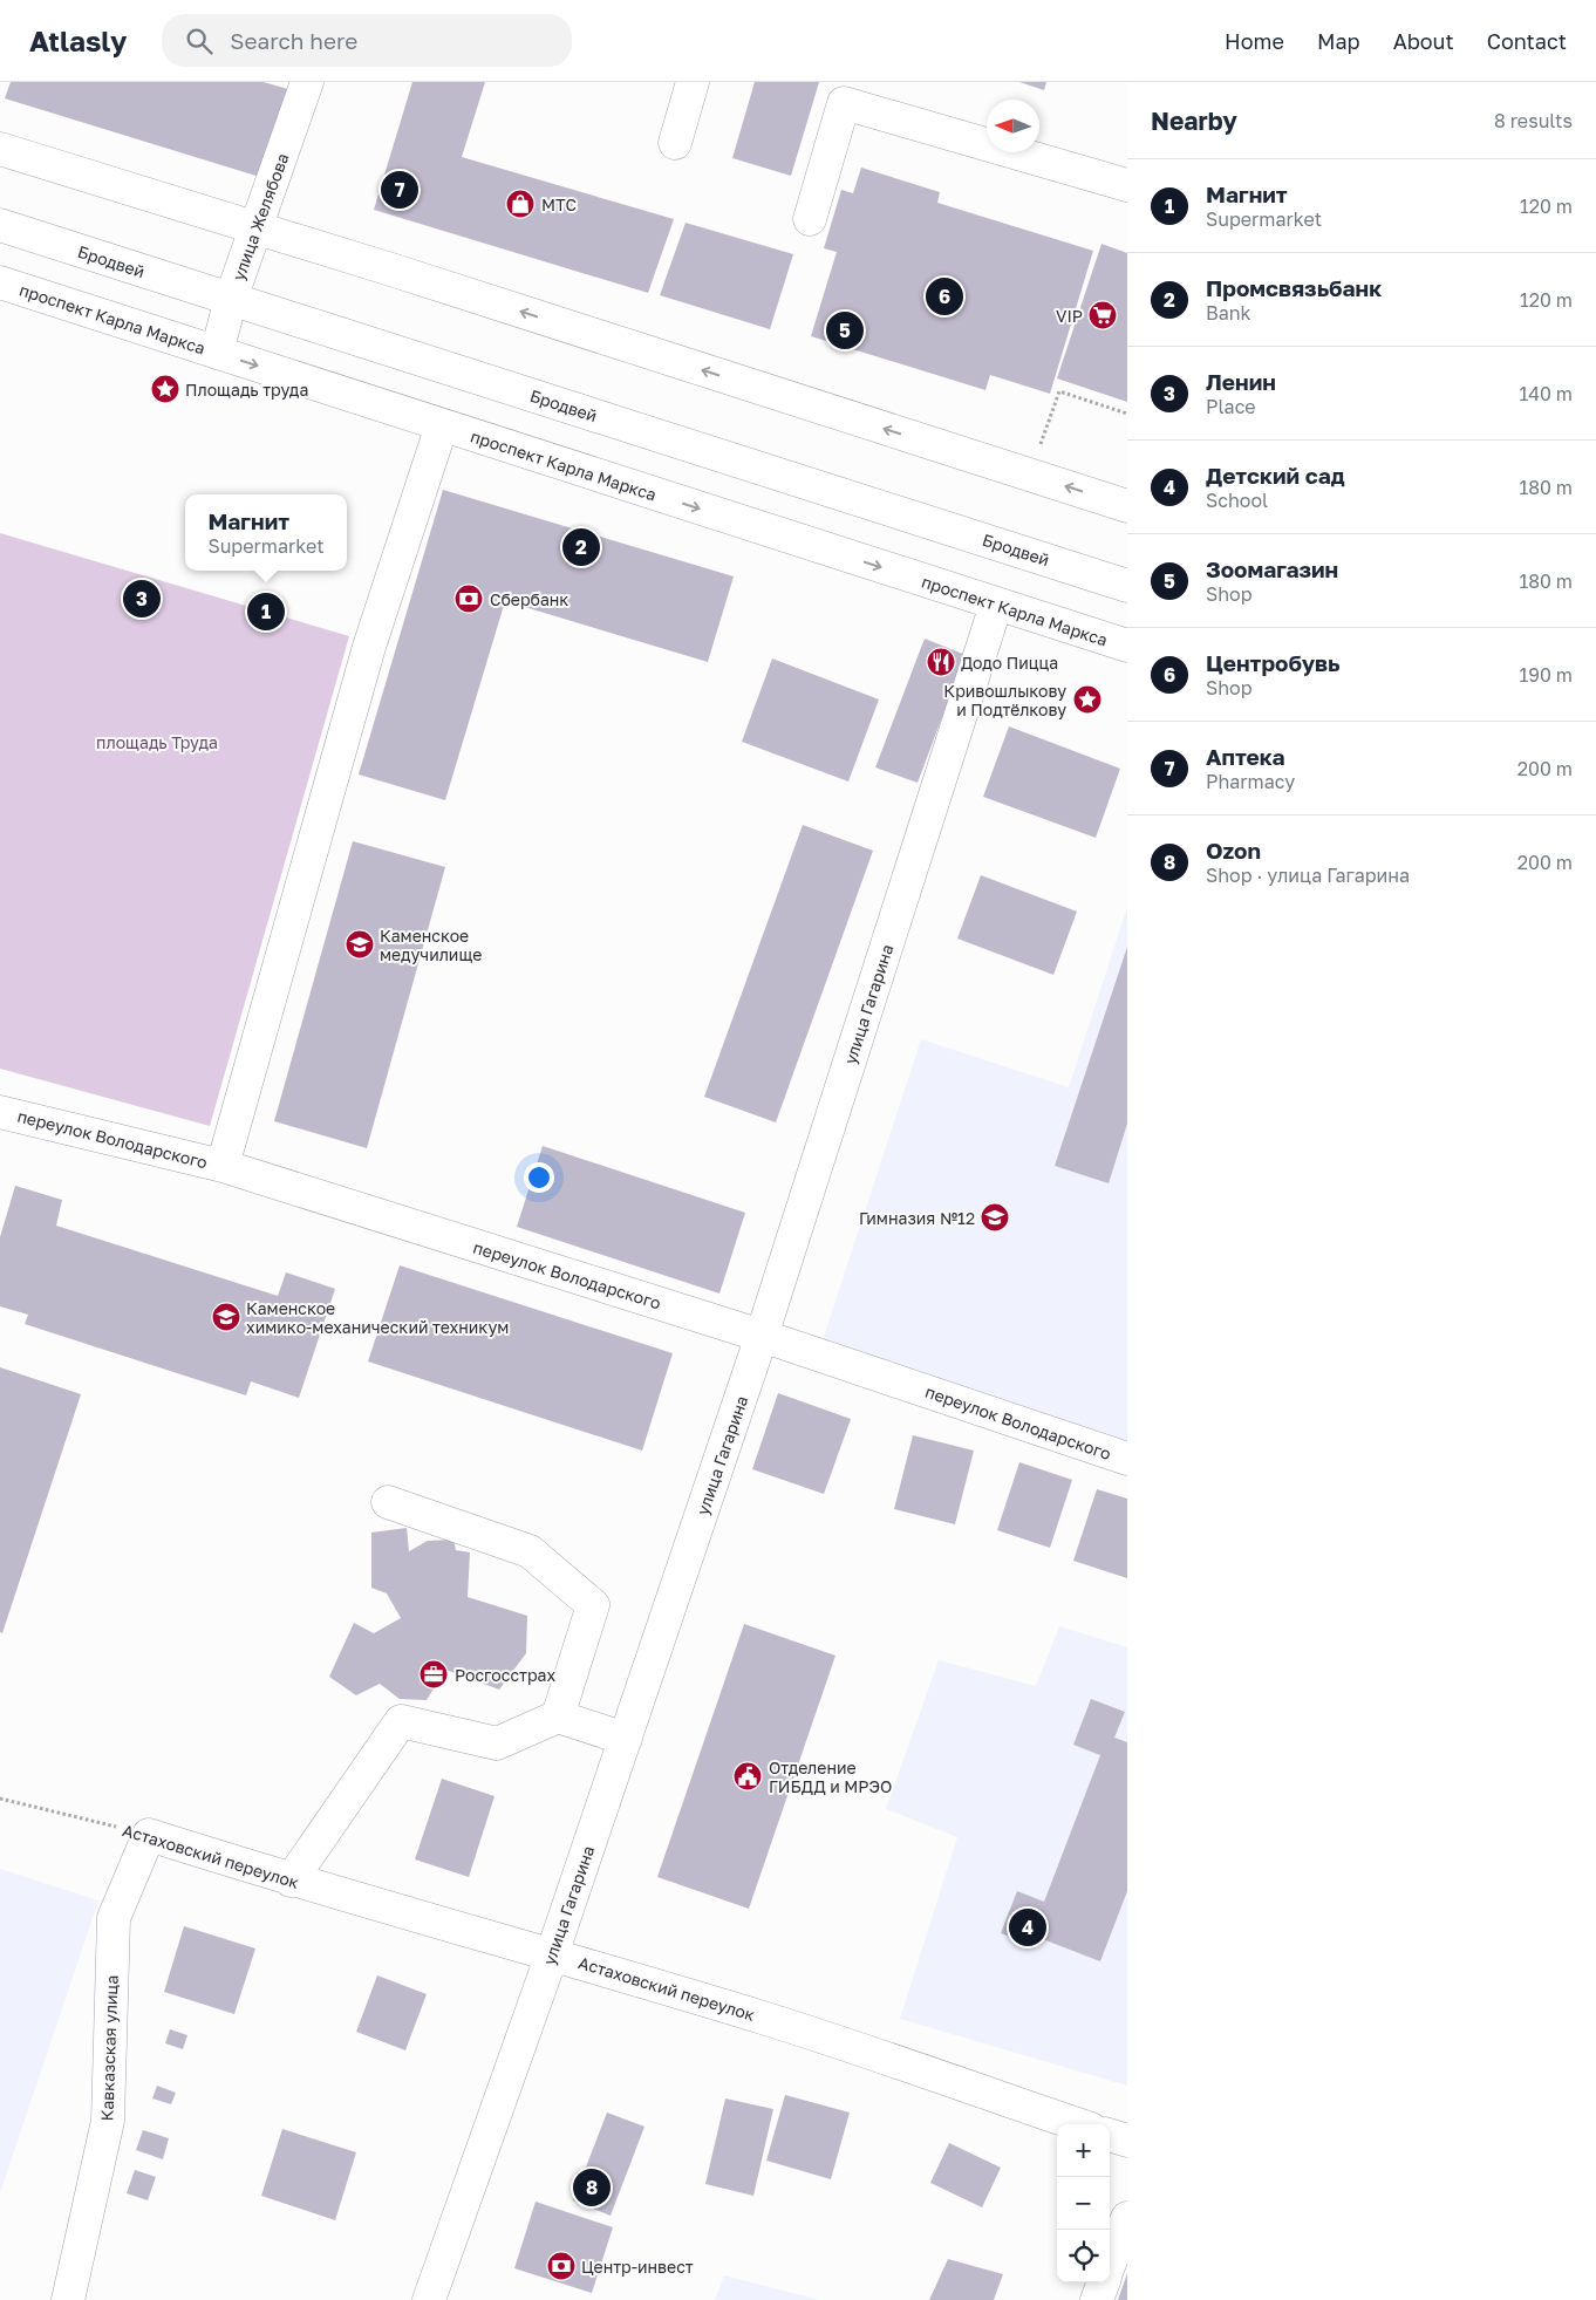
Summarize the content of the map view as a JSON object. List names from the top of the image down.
{
  "streets": {
    "street": [
      "улица Желябова",
      "Бродвей",
      "проспект Карла Маркса",
      "улица Гагарина",
      "переулок Володарского",
      "Астаховский переулок",
      "Кавказская улица"
    ]
  },
  "crossings": [
    ["улица Желябова", "Бродвей"],
    ["улица Желябова", "проспект Карла Маркса"],
    ["проспект Карла Маркса", "улица Гагарина"],
    ["улица Гагарина", "переулок Володарского"],
    ["улица Гагарина", "Астаховский переулок"],
    ["Астаховский переулок", "Кавказская улица"]
  ],
  "parks": ["площадь Труда"],
  "places": {
    "shop": ["МТС"],
    "supermarket": ["VIP"],
    "place": ["Площадь труда", "Кривошлыкову и Подтёлкову"],
    "bank": ["Сбербанк", "Центр-инвест"],
    "restaurant": ["Додо Пицца"],
    "school or university": ["Каменское медучилище", "Гимназия №12", "Каменское химико-механический техникум"],
    "office": ["Росгосстрах"],
    "public building": ["Отделение ГИБДД и МРЭО"]
  },
  "north": "left",
  "page": {
    "header": "Atlasly",
    "search": "Search here",
    "nav": [
      "Home",
      "Map",
      "About",
      "Contact"
    ],
    "heading": ["Nearby", "8 results"],
    "list": [
      {
        "mark": "1",
        "name": "Магнит",
        "note": "Supermarket",
        "value": "120 m"
      },
      {
        "mark": "2",
        "name": "Промсвязьбанк",
        "note": "Bank",
        "value": "120 m"
      },
      {
        "mark": "3",
        "name": "Ленин",
        "note": "Place",
        "value": "140 m"
      },
      {
        "mark": "4",
        "name": "Детский сад",
        "note": "School",
        "value": "180 m"
      },
      {
        "mark": "5",
        "name": "Зоомагазин",
        "note": "Shop",
        "value": "180 m"
      },
      {
        "mark": "6",
        "name": "Центробувь",
        "note": "Shop",
        "value": "190 m"
      },
      {
        "mark": "7",
        "name": "Аптека",
        "note": "Pharmacy",
        "value": "200 m"
      },
      {
        "mark": "8",
        "name": "Ozon",
        "note": "Shop · улица Гагарина",
        "value": "200 m"
      }
    ],
    "pins": [
      "7",
      "6",
      "5",
      "2",
      "3",
      "1",
      "4",
      "8"
    ],
    "popup": ["Магнит", "Supermarket"],
    "map_buttons": ["+", "−"]
  }
}
